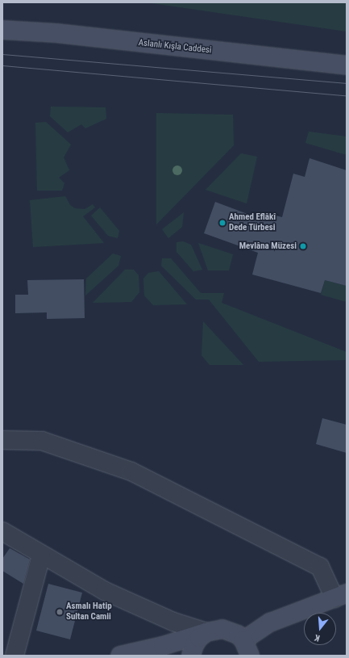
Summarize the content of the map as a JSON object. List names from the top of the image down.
{
  "streets": {
    "main road": ["Aslanlı Kışla Caddesi"]
  },
  "places": ["Ahmed Eflâkî Dede Türbesi", "Mevlâna Müzesi", "Asmalı Hatip Sultan Camii"],
  "north": "bottom"
}
